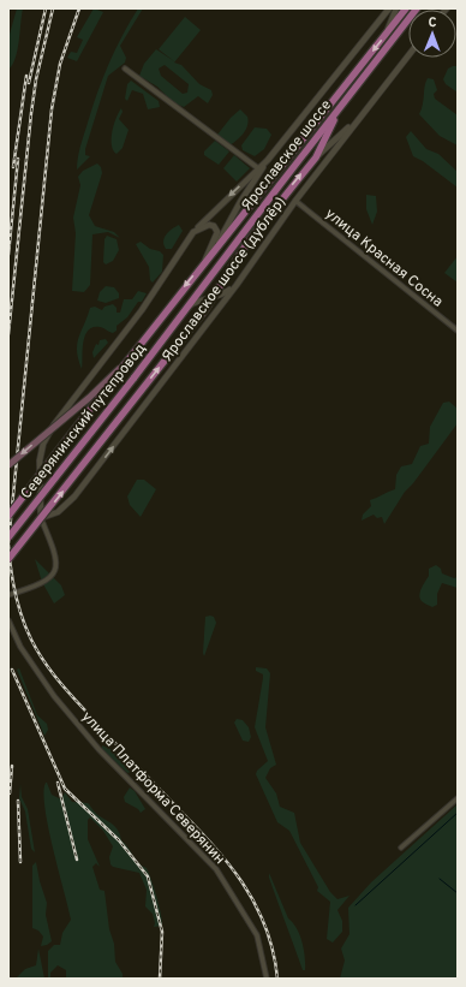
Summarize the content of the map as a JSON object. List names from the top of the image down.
{
  "streets": {
    "main road": ["Ярославское шоссе", "Северянинский путепровод"],
    "street": ["улица Красная Сосна", "Ярославское шоссе (дублёр)", "улица Платформа Северянин"]
  },
  "crossings": [
    ["Ярославское шоссе", "Северянинский путепровод"],
    ["улица Красная Сосна", "Ярославское шоссе (дублёр)"]
  ],
  "one_way": ["Ярославское шоссе (дублёр)"],
  "north": "top"
}
